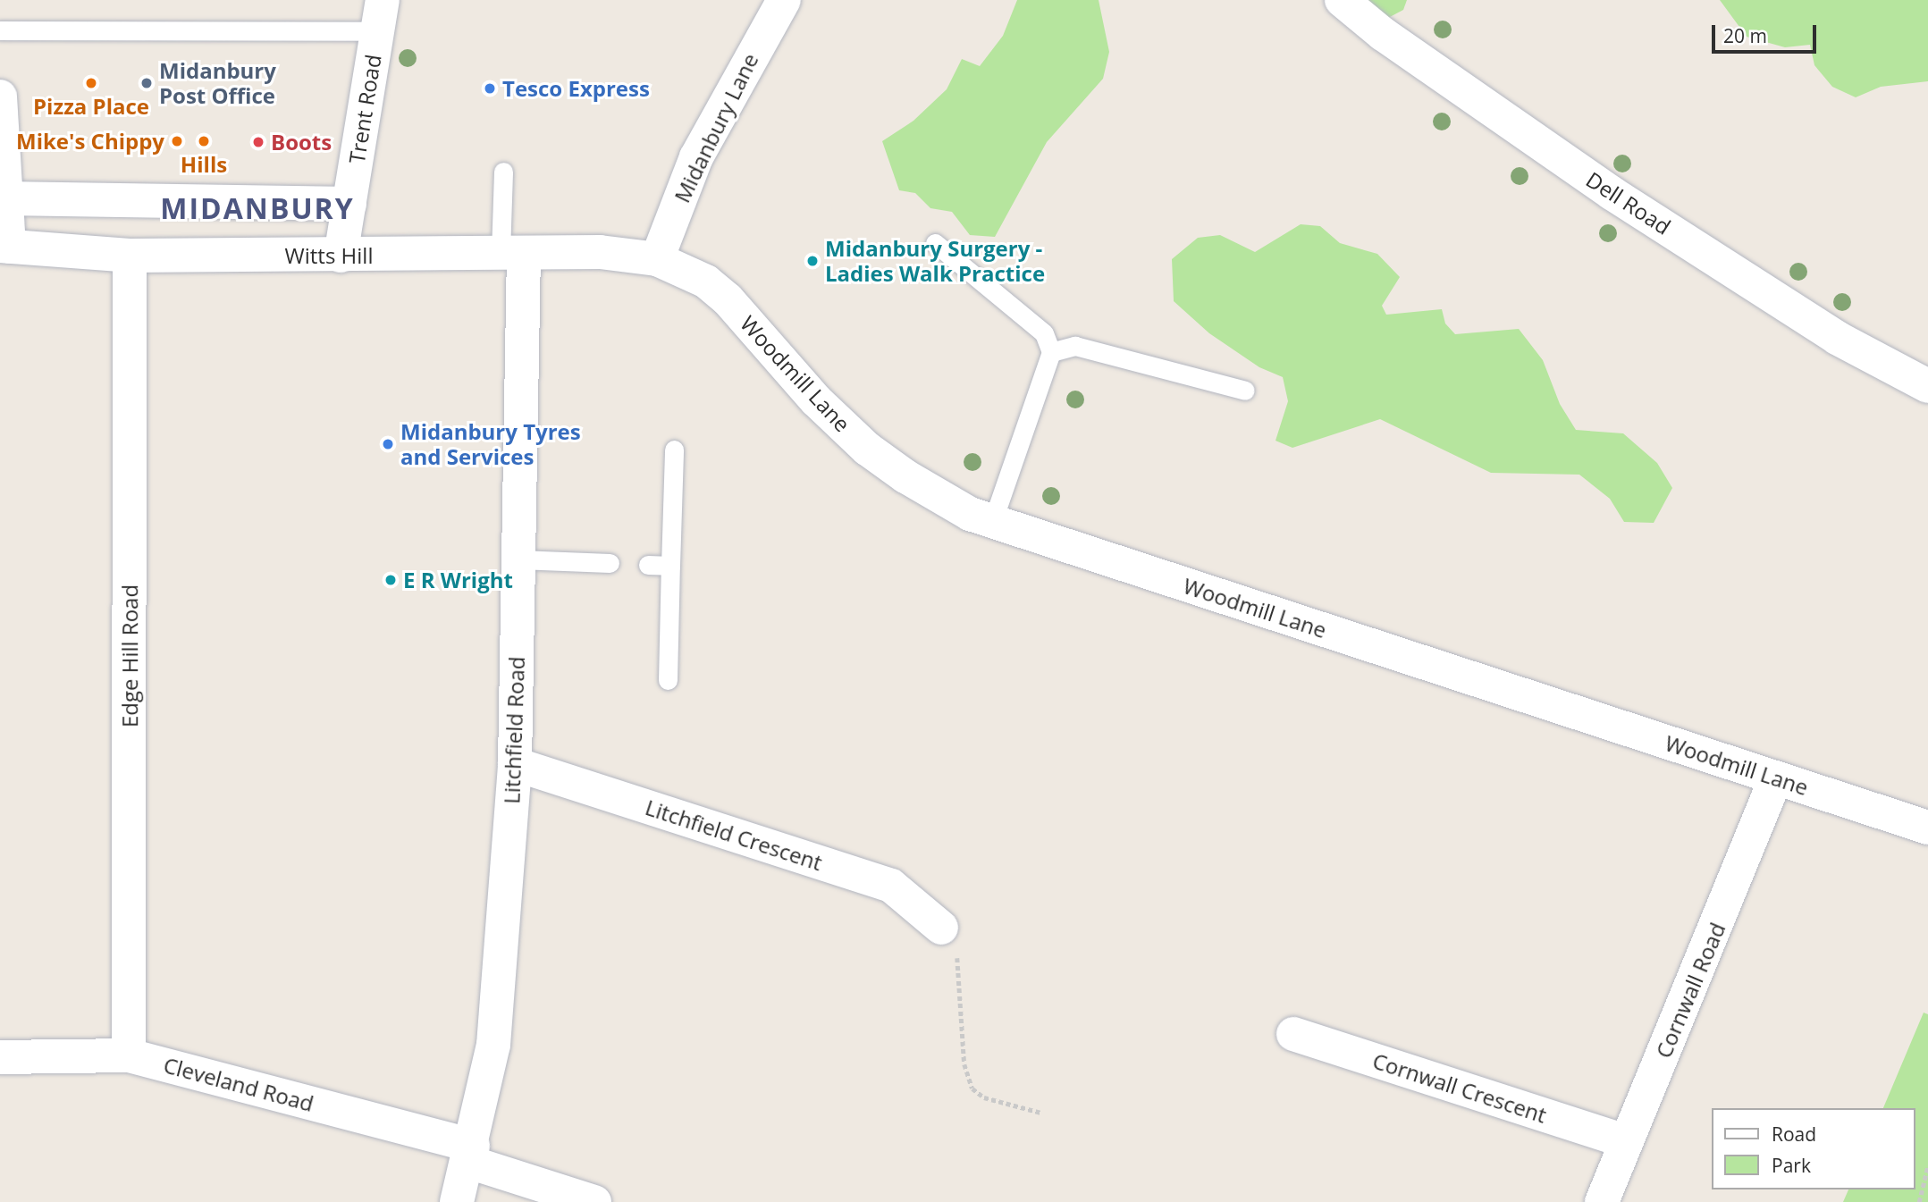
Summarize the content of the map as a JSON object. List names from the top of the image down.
{
  "streets": {
    "street": [
      "Trent Road",
      "Midanbury Lane",
      "Dell Road",
      "Witts Hill",
      "Woodmill Lane",
      "Edge Hill Road",
      "Litchfield Road",
      "Litchfield Crescent",
      "Cornwall Road",
      "Cleveland Road",
      "Cornwall Crescent"
    ]
  },
  "crossings": [
    ["Trent Road", "Witts Hill"],
    ["Midanbury Lane", "Witts Hill"],
    ["Midanbury Lane", "Woodmill Lane"],
    ["Witts Hill", "Woodmill Lane"],
    ["Witts Hill", "Edge Hill Road"],
    ["Witts Hill", "Litchfield Road"],
    ["Woodmill Lane", "Cornwall Road"],
    ["Edge Hill Road", "Cleveland Road"],
    ["Litchfield Road", "Litchfield Crescent"],
    ["Litchfield Road", "Cleveland Road"],
    ["Cornwall Road", "Cornwall Crescent"]
  ],
  "districts": ["MIDANBURY"],
  "places": [
    "Pizza Place",
    "Midanbury Post Office",
    "Tesco Express",
    "Mike's Chippy",
    "Hills",
    "Boots",
    "Midanbury Surgery - Ladies Walk Practice",
    "Midanbury Tyres and Services",
    "E R Wright"
  ],
  "legend": ["Road", "Park"],
  "scale_bar": "20 m"
}
